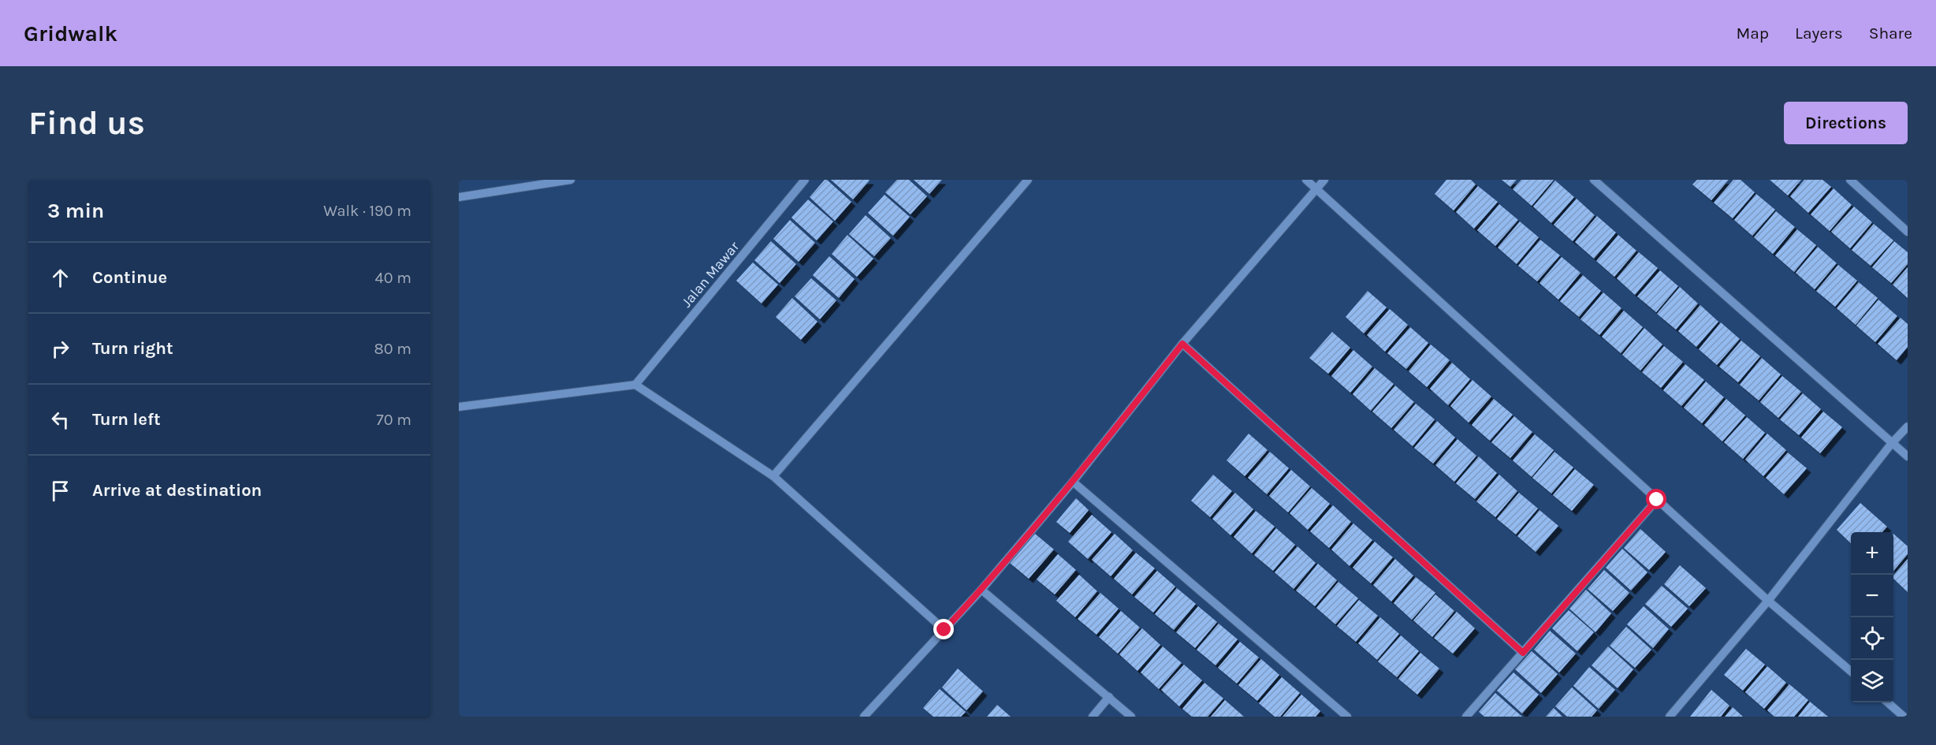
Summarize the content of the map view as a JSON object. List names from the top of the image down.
{
  "streets": {
    "street": ["Jalan Mawar"]
  },
  "page": {
    "header": "Gridwalk",
    "nav": ["Map", "Layers", "Share"],
    "buttons": "Directions",
    "title": "Find us",
    "heading": ["3 min", "Walk · 190 m"],
    "list": [
      ["Continue", "40 m"],
      ["Turn right", "80 m"],
      ["Turn left", "70 m"],
      "Arrive at destination"
    ],
    "map_buttons": ["+", "−"]
  }
}
